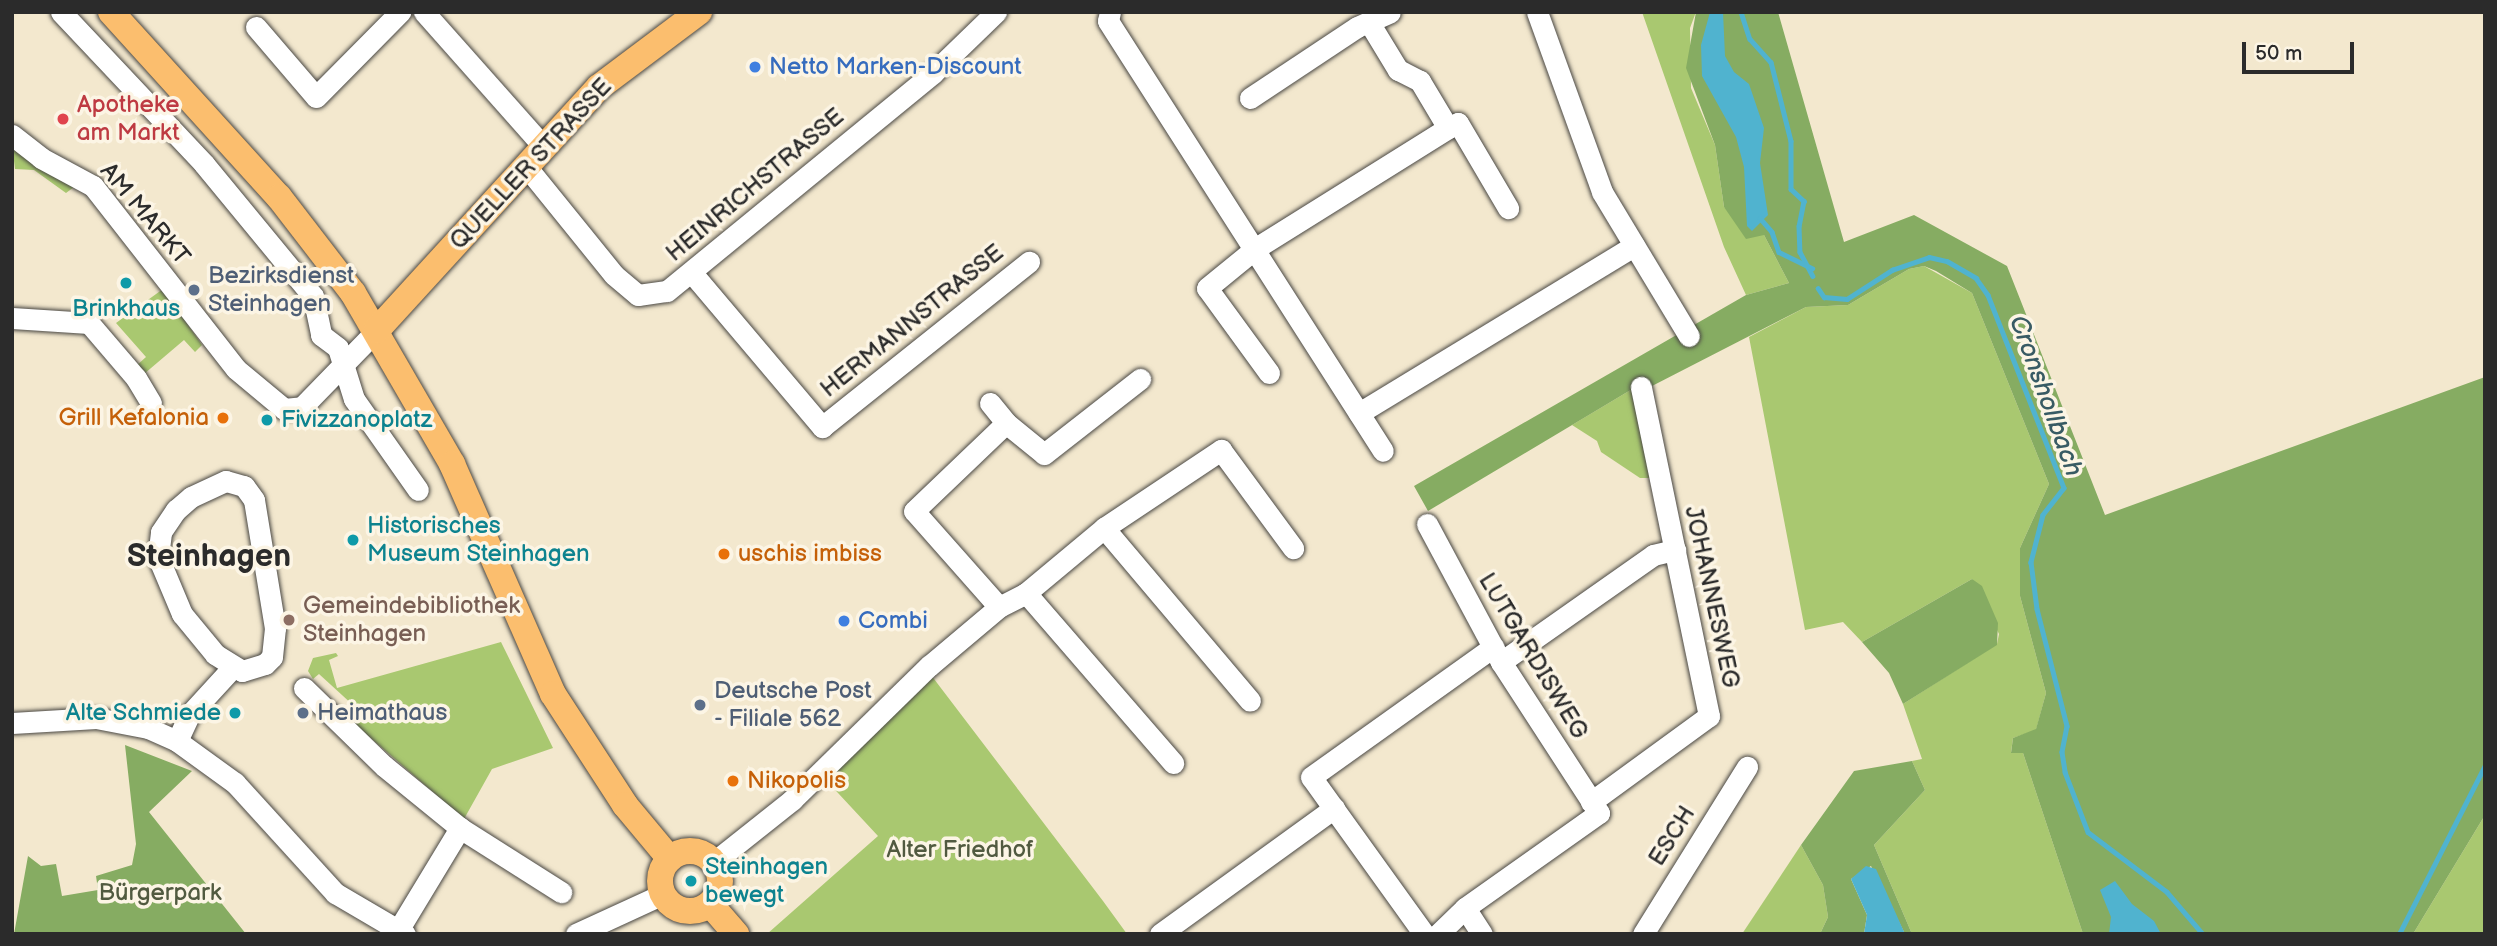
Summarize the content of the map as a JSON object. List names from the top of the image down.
{
  "streets": {
    "main road": ["QUELLER STRASSE"],
    "street": [
      "HEINRICHSTRASSE",
      "AM MARKT",
      "HERMANNSTRASSE",
      "JOHANNESWEG",
      "LUTGARDISWEG",
      "ESCH"
    ]
  },
  "crossings": [
    ["QUELLER STRASSE", "HEINRICHSTRASSE"],
    ["QUELLER STRASSE", "AM MARKT"],
    ["HEINRICHSTRASSE", "HERMANNSTRASSE"],
    ["JOHANNESWEG", "LUTGARDISWEG"]
  ],
  "districts": ["Steinhagen"],
  "water": ["Cronshollbach"],
  "parks": ["Alter Friedhof", "Bürgerpark"],
  "places": [
    "Netto Marken-Discount",
    "Apotheke am Markt",
    "Brinkhaus",
    "Bezirksdienst Steinhagen",
    "Grill Kefalonia",
    "Fivizzanoplatz",
    "Historisches Museum Steinhagen",
    "uschis imbiss",
    "Gemeindebibliothek Steinhagen",
    "Combi",
    "Deutsche Post - Filiale 562",
    "Alte Schmiede",
    "Heimathaus",
    "Nikopolis",
    "Steinhagen bewegt"
  ],
  "scale_bar": "50 m"
}
